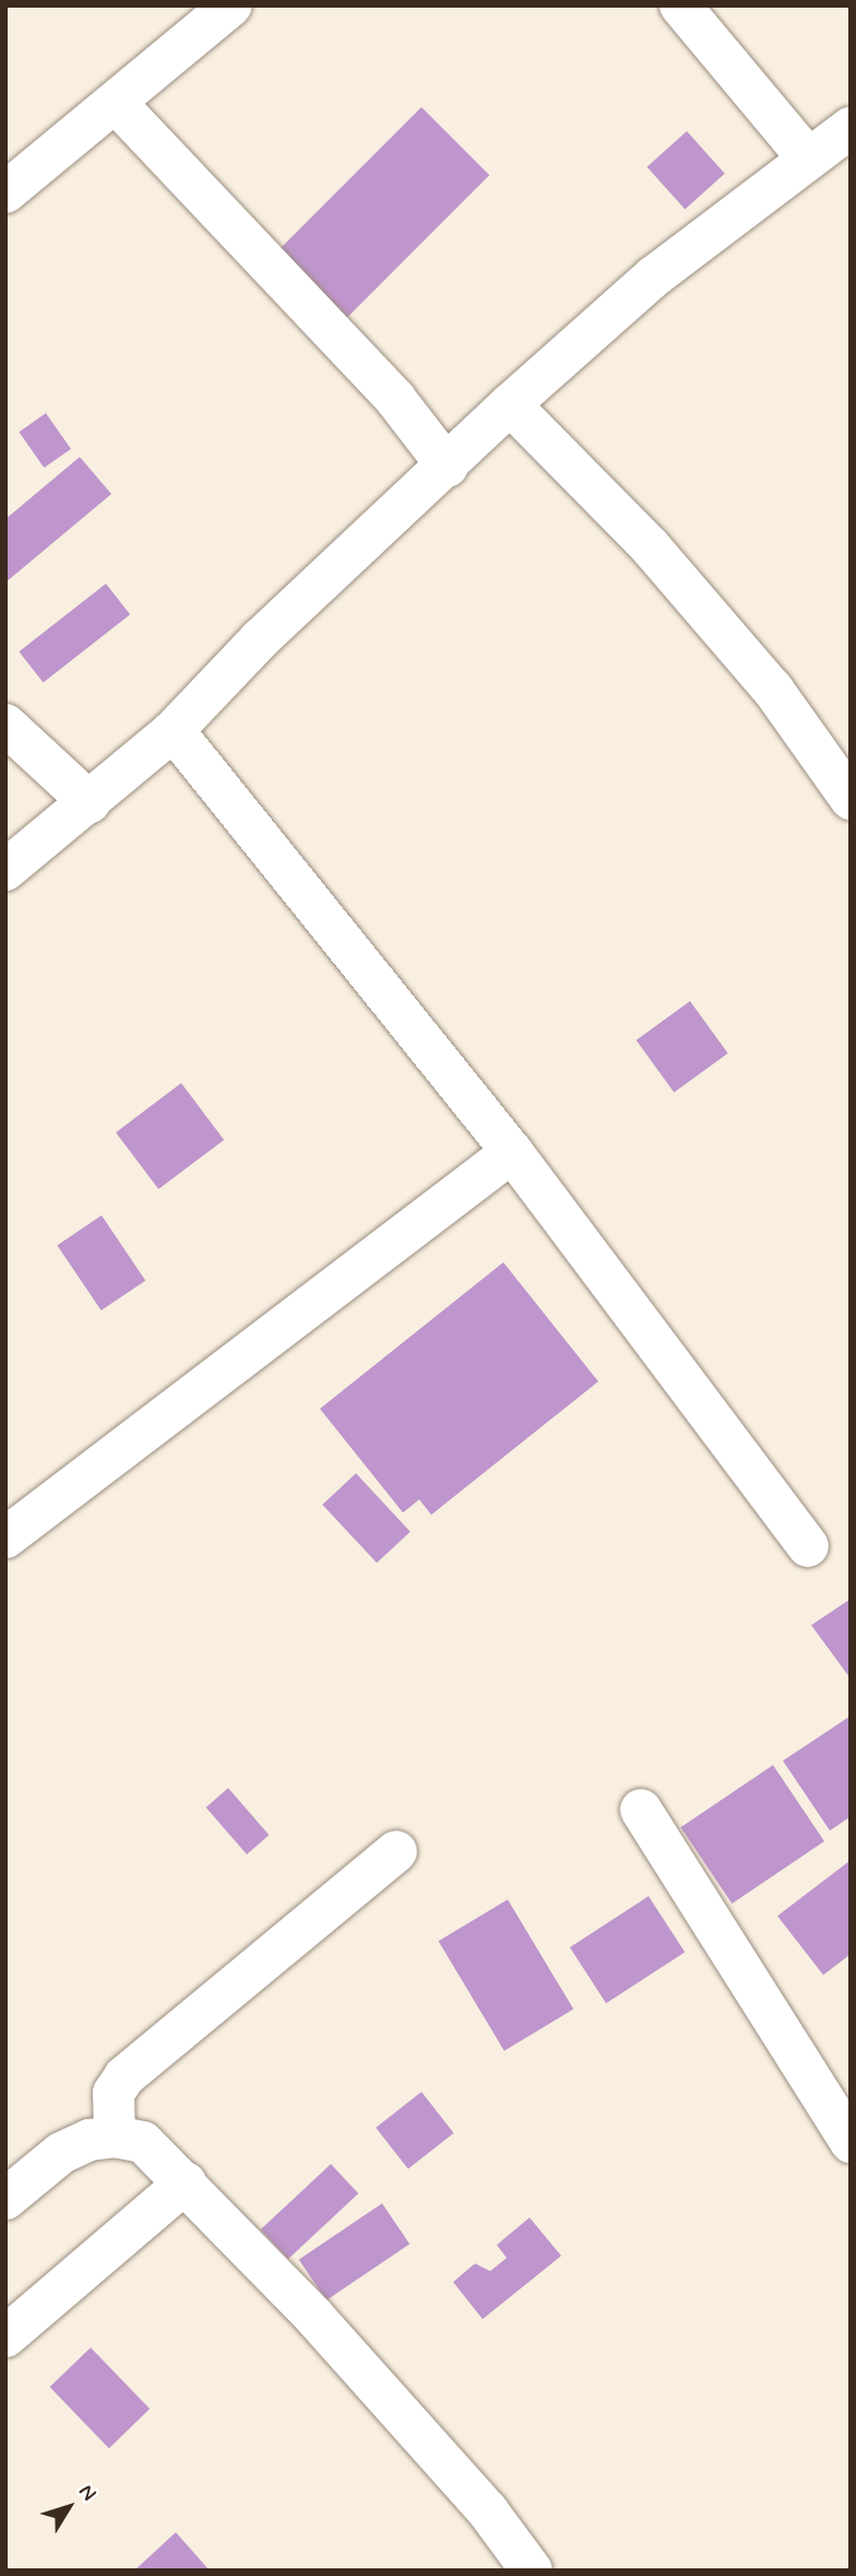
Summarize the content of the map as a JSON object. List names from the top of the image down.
{
  "north": "top right"
}
